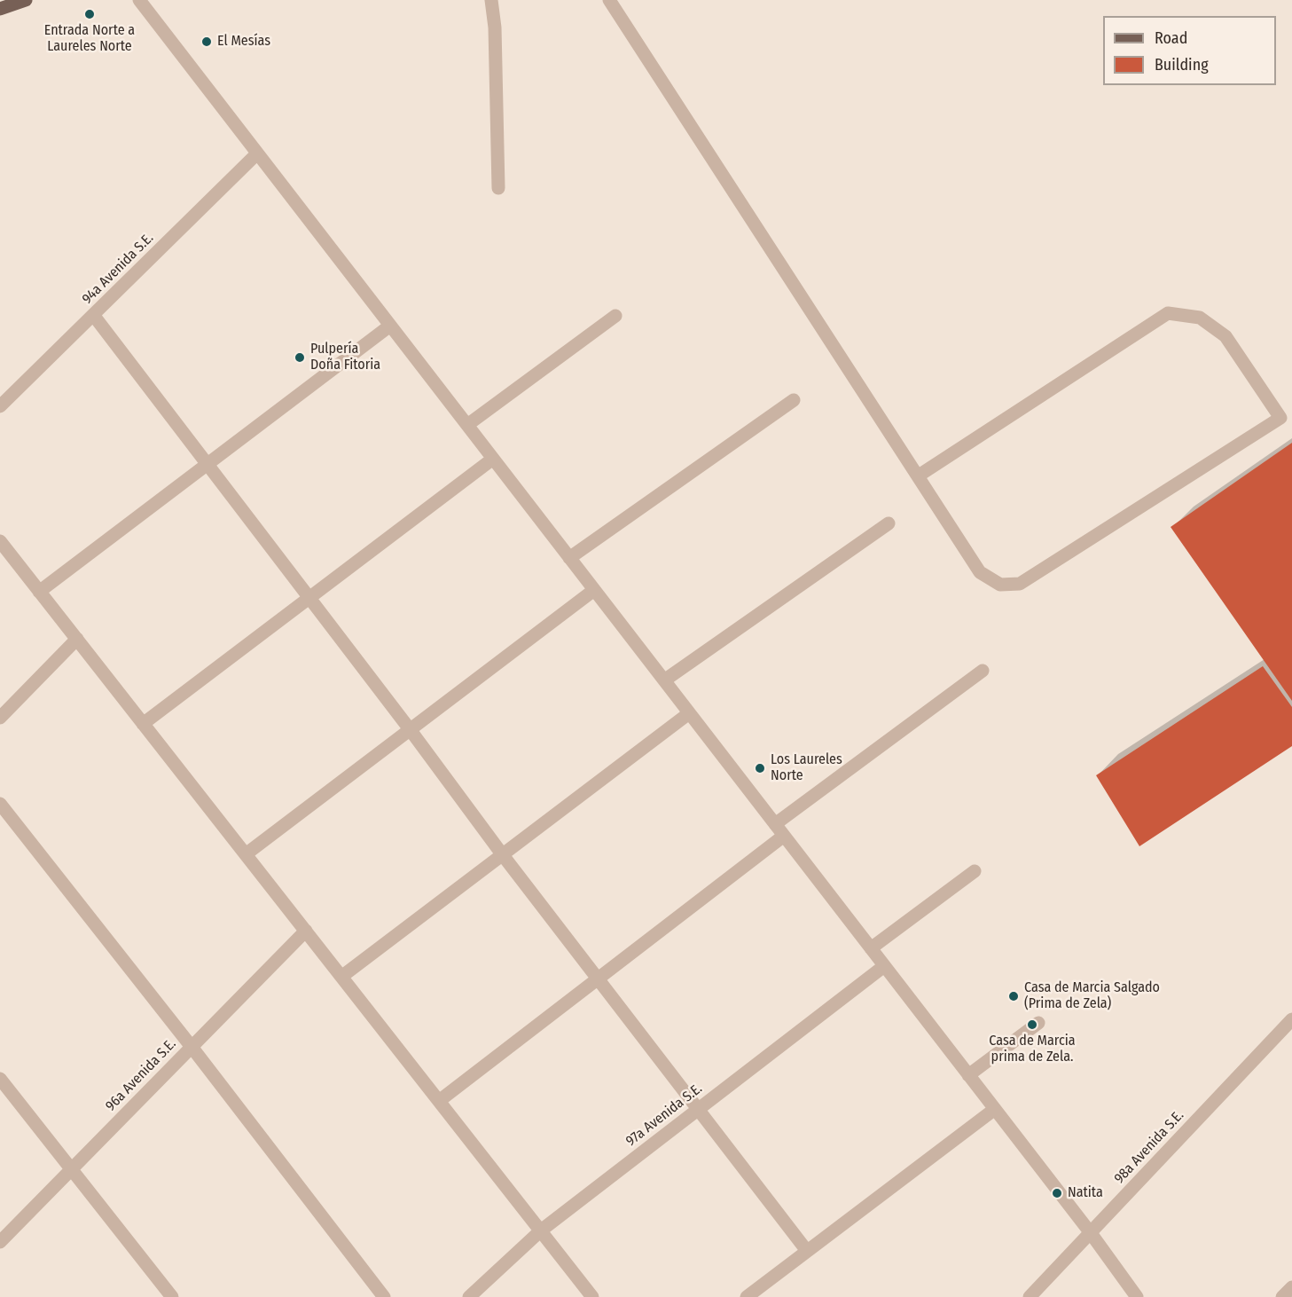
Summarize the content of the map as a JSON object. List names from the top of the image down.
{
  "streets": {
    "street": [
      "94a Avenida S.E.",
      "96a Avenida S.E.",
      "97a Avenida S.E.",
      "98a Avenida S.E."
    ]
  },
  "places": [
    "Entrada Norte a Laureles Norte",
    "El Mesías",
    "Pulpería Doña Fitoria",
    "Los Laureles Norte",
    "Casa de Marcia Salgado (Prima de Zela)",
    "Casa de Marcia prima de Zela.",
    "Natita"
  ],
  "legend": ["Road", "Building"]
}
